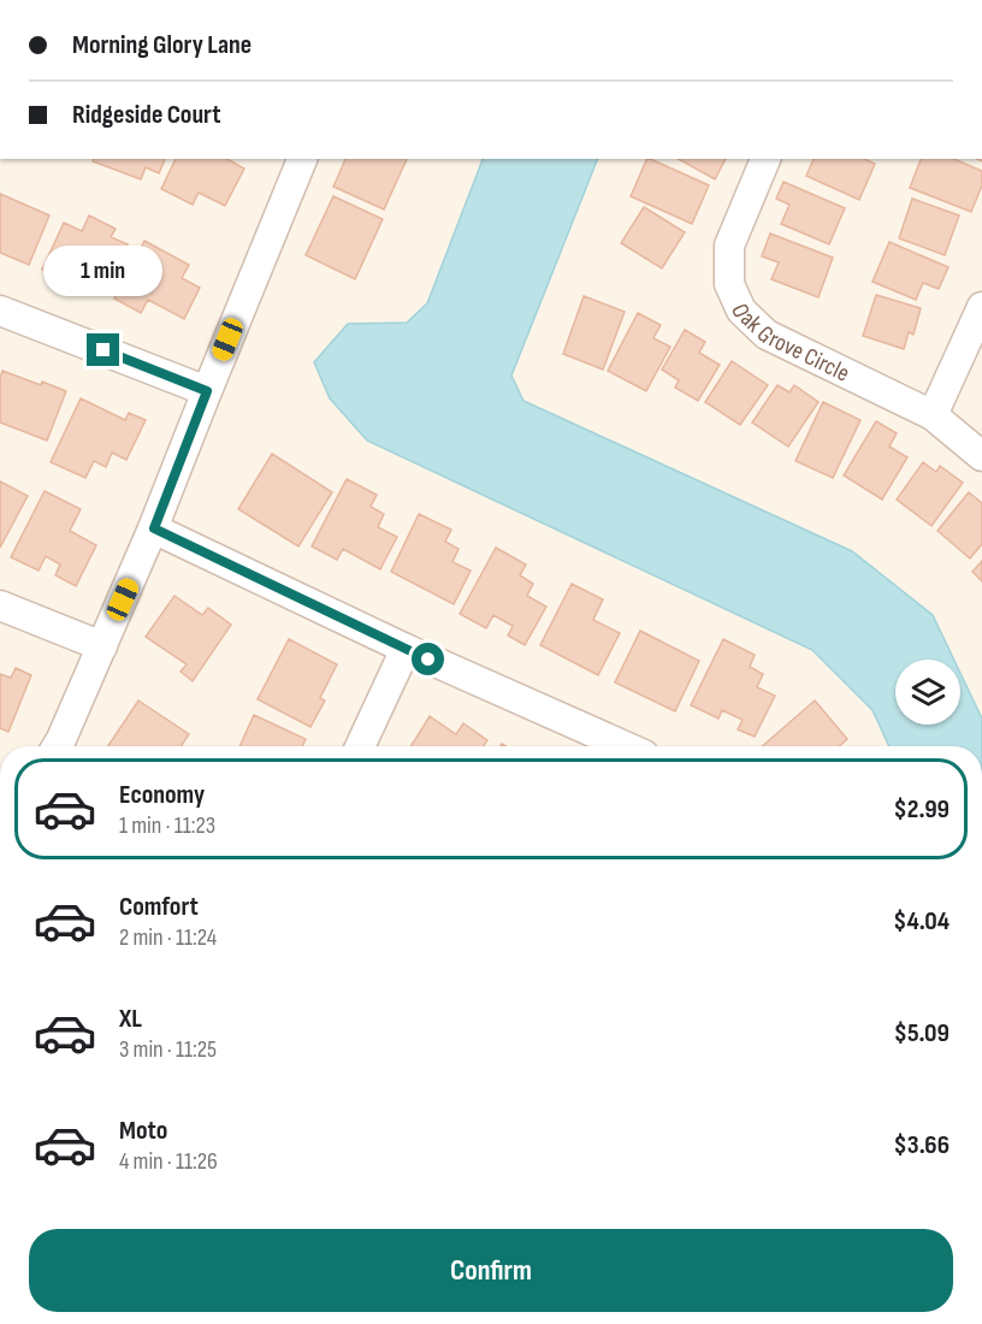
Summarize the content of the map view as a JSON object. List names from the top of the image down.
{
  "streets": {
    "street": ["Oak Grove Circle"]
  },
  "page": {
    "banner": ["Morning Glory Lane", "Ridgeside Court"],
    "bubble": "1 min",
    "list": [
      {
        "name": "Economy",
        "note": "1 min · 11:23",
        "value": "$2.99"
      },
      {
        "name": "Comfort",
        "note": "2 min · 11:24",
        "value": "$4.04"
      },
      {
        "name": "XL",
        "note": "3 min · 11:25",
        "value": "$5.09"
      },
      {
        "name": "Moto",
        "note": "4 min · 11:26",
        "value": "$3.66"
      }
    ],
    "buttons": "Confirm"
  }
}
